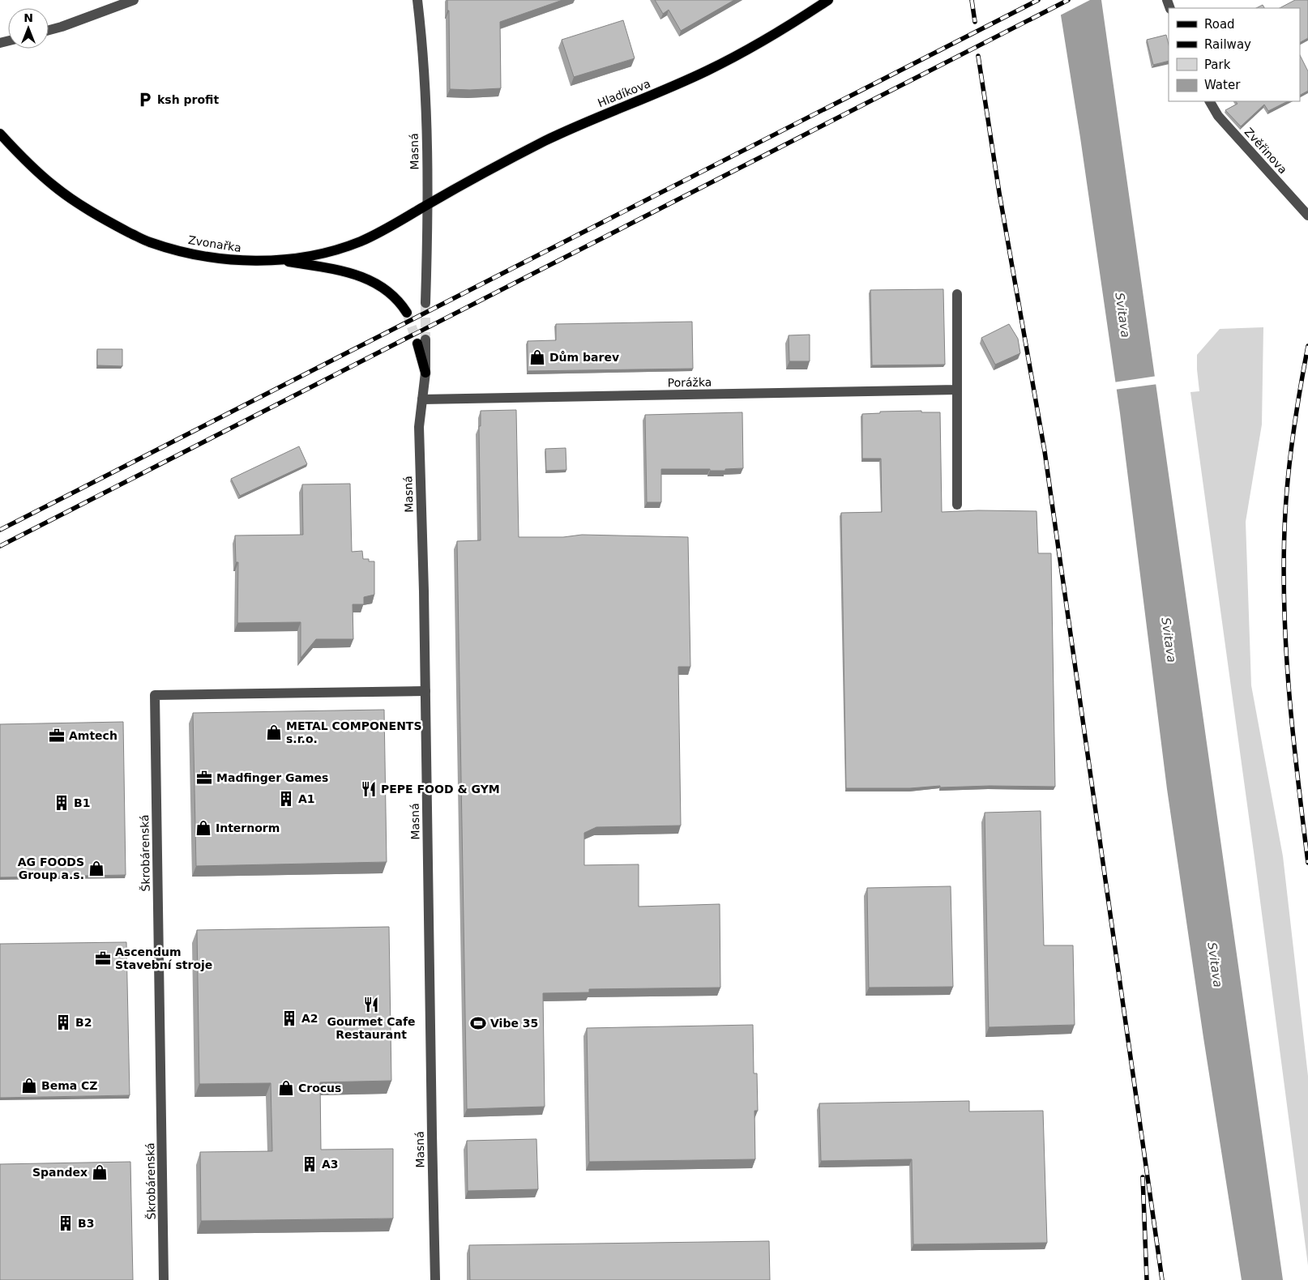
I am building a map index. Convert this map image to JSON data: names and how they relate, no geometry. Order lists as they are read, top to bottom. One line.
{"streets":{"main road":["Hladíkova","Zvonařka"],"street":["Zvěřinova","Masná","Porážka","Škrobárenská"]},"crossings":[["Hladíkova","Masná"],["Hladíkova","Zvonařka"],["Masná","Zvonařka"],["Masná","Porážka"],["Masná","Škrobárenská"]],"water":["Svitava"],"places":{"parking":["ksh profit"],"shop":["Dům barev","METAL COMPONENTS s.r.o.","Internorm","AG FOODS Group a.s.","Bema CZ","Crocus","Spandex"],"office":["Amtech","Madfinger Games","Ascendum Stavební stroje"],"restaurant":["PEPE FOOD & GYM","Gourmet Cafe Restaurant"],"building":["A1","B1","A2","B2","A3","B3"],"sports":["Vibe 35"]},"legend":["Road","Railway","Park","Water"],"north":"top"}
